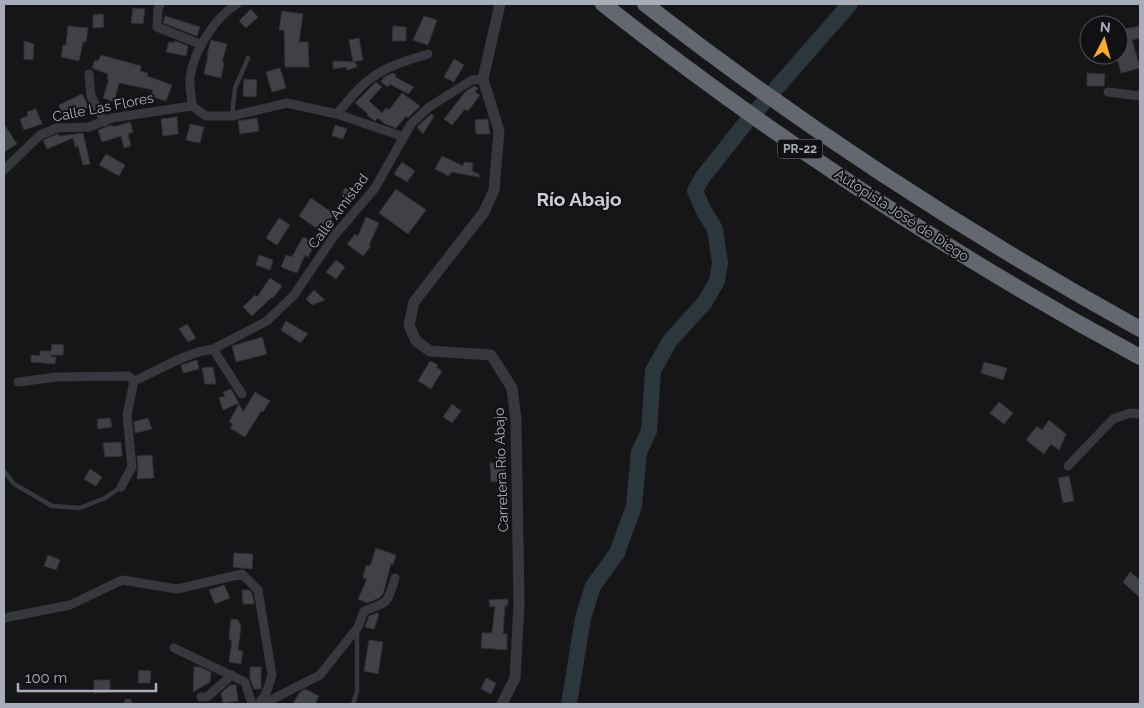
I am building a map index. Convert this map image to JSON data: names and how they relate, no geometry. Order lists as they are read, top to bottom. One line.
{"streets":{"highway":["PR-22","Autopista José de Diego"],"street":["Calle Las Flores","Calle Amistad","Carretera Río Abajo"]},"crossings":[["Calle Amistad","Carretera Río Abajo"]],"districts":["Río Abajo"],"scale_bar":"100 m","north":"top"}
